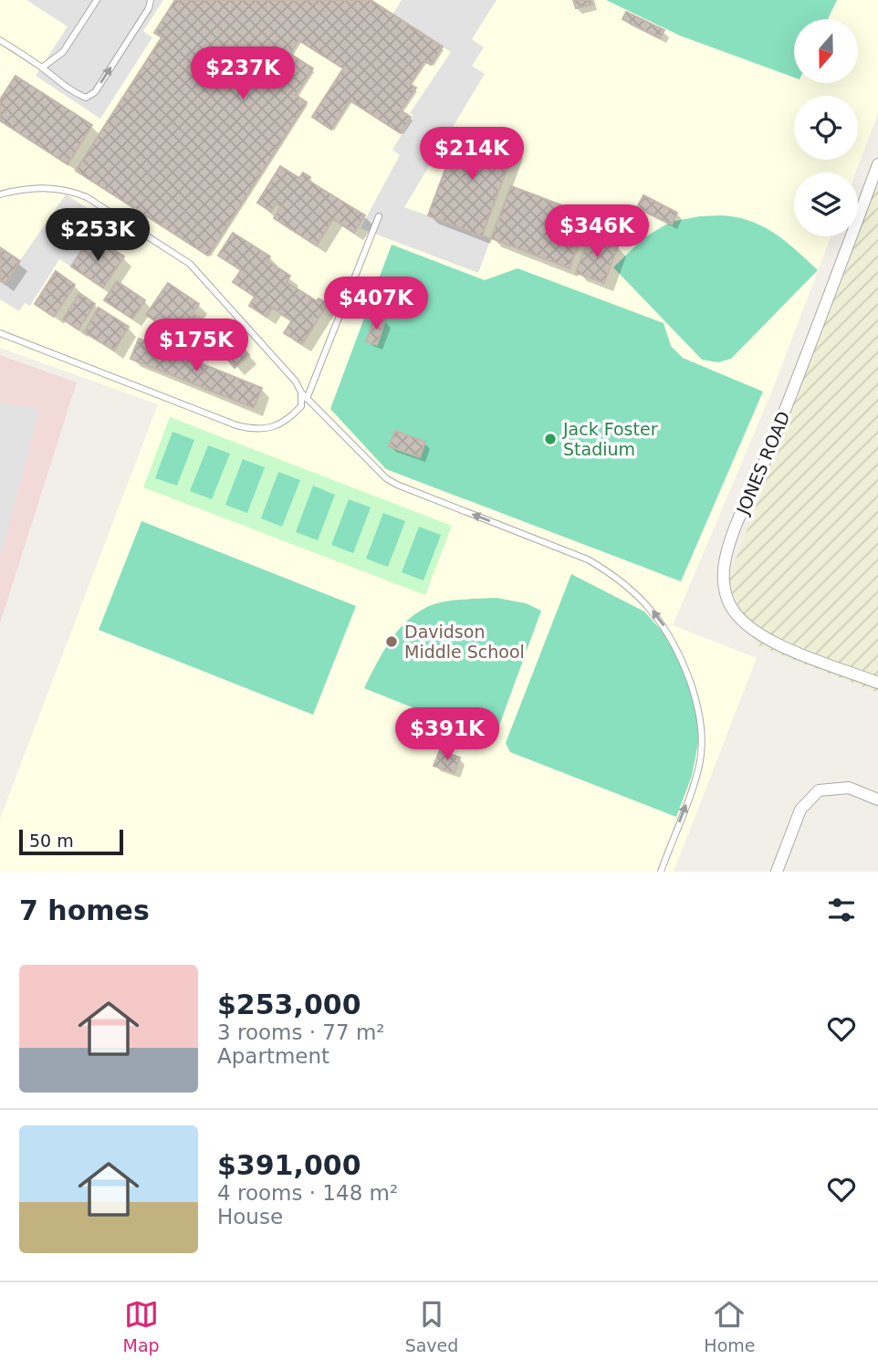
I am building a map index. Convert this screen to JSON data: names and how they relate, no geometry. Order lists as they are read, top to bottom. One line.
{"streets":{"street":["JONES ROAD"]},"places":["Jack Foster Stadium","Davidson Middle School"],"scale_bar":"50 m","north":"bottom","page":{"price":["$237K","$214K","$346K","$253K","$407K","$175K","$391K"],"scale":"50 m","heading":"7 homes","list":[{"name":"$253,000","note":"3 rooms · 77 m² · Apartment"},{"name":"$391,000","note":"4 rooms · 148 m² · House"}],"tabs":["Map","Saved","Home"]}}
